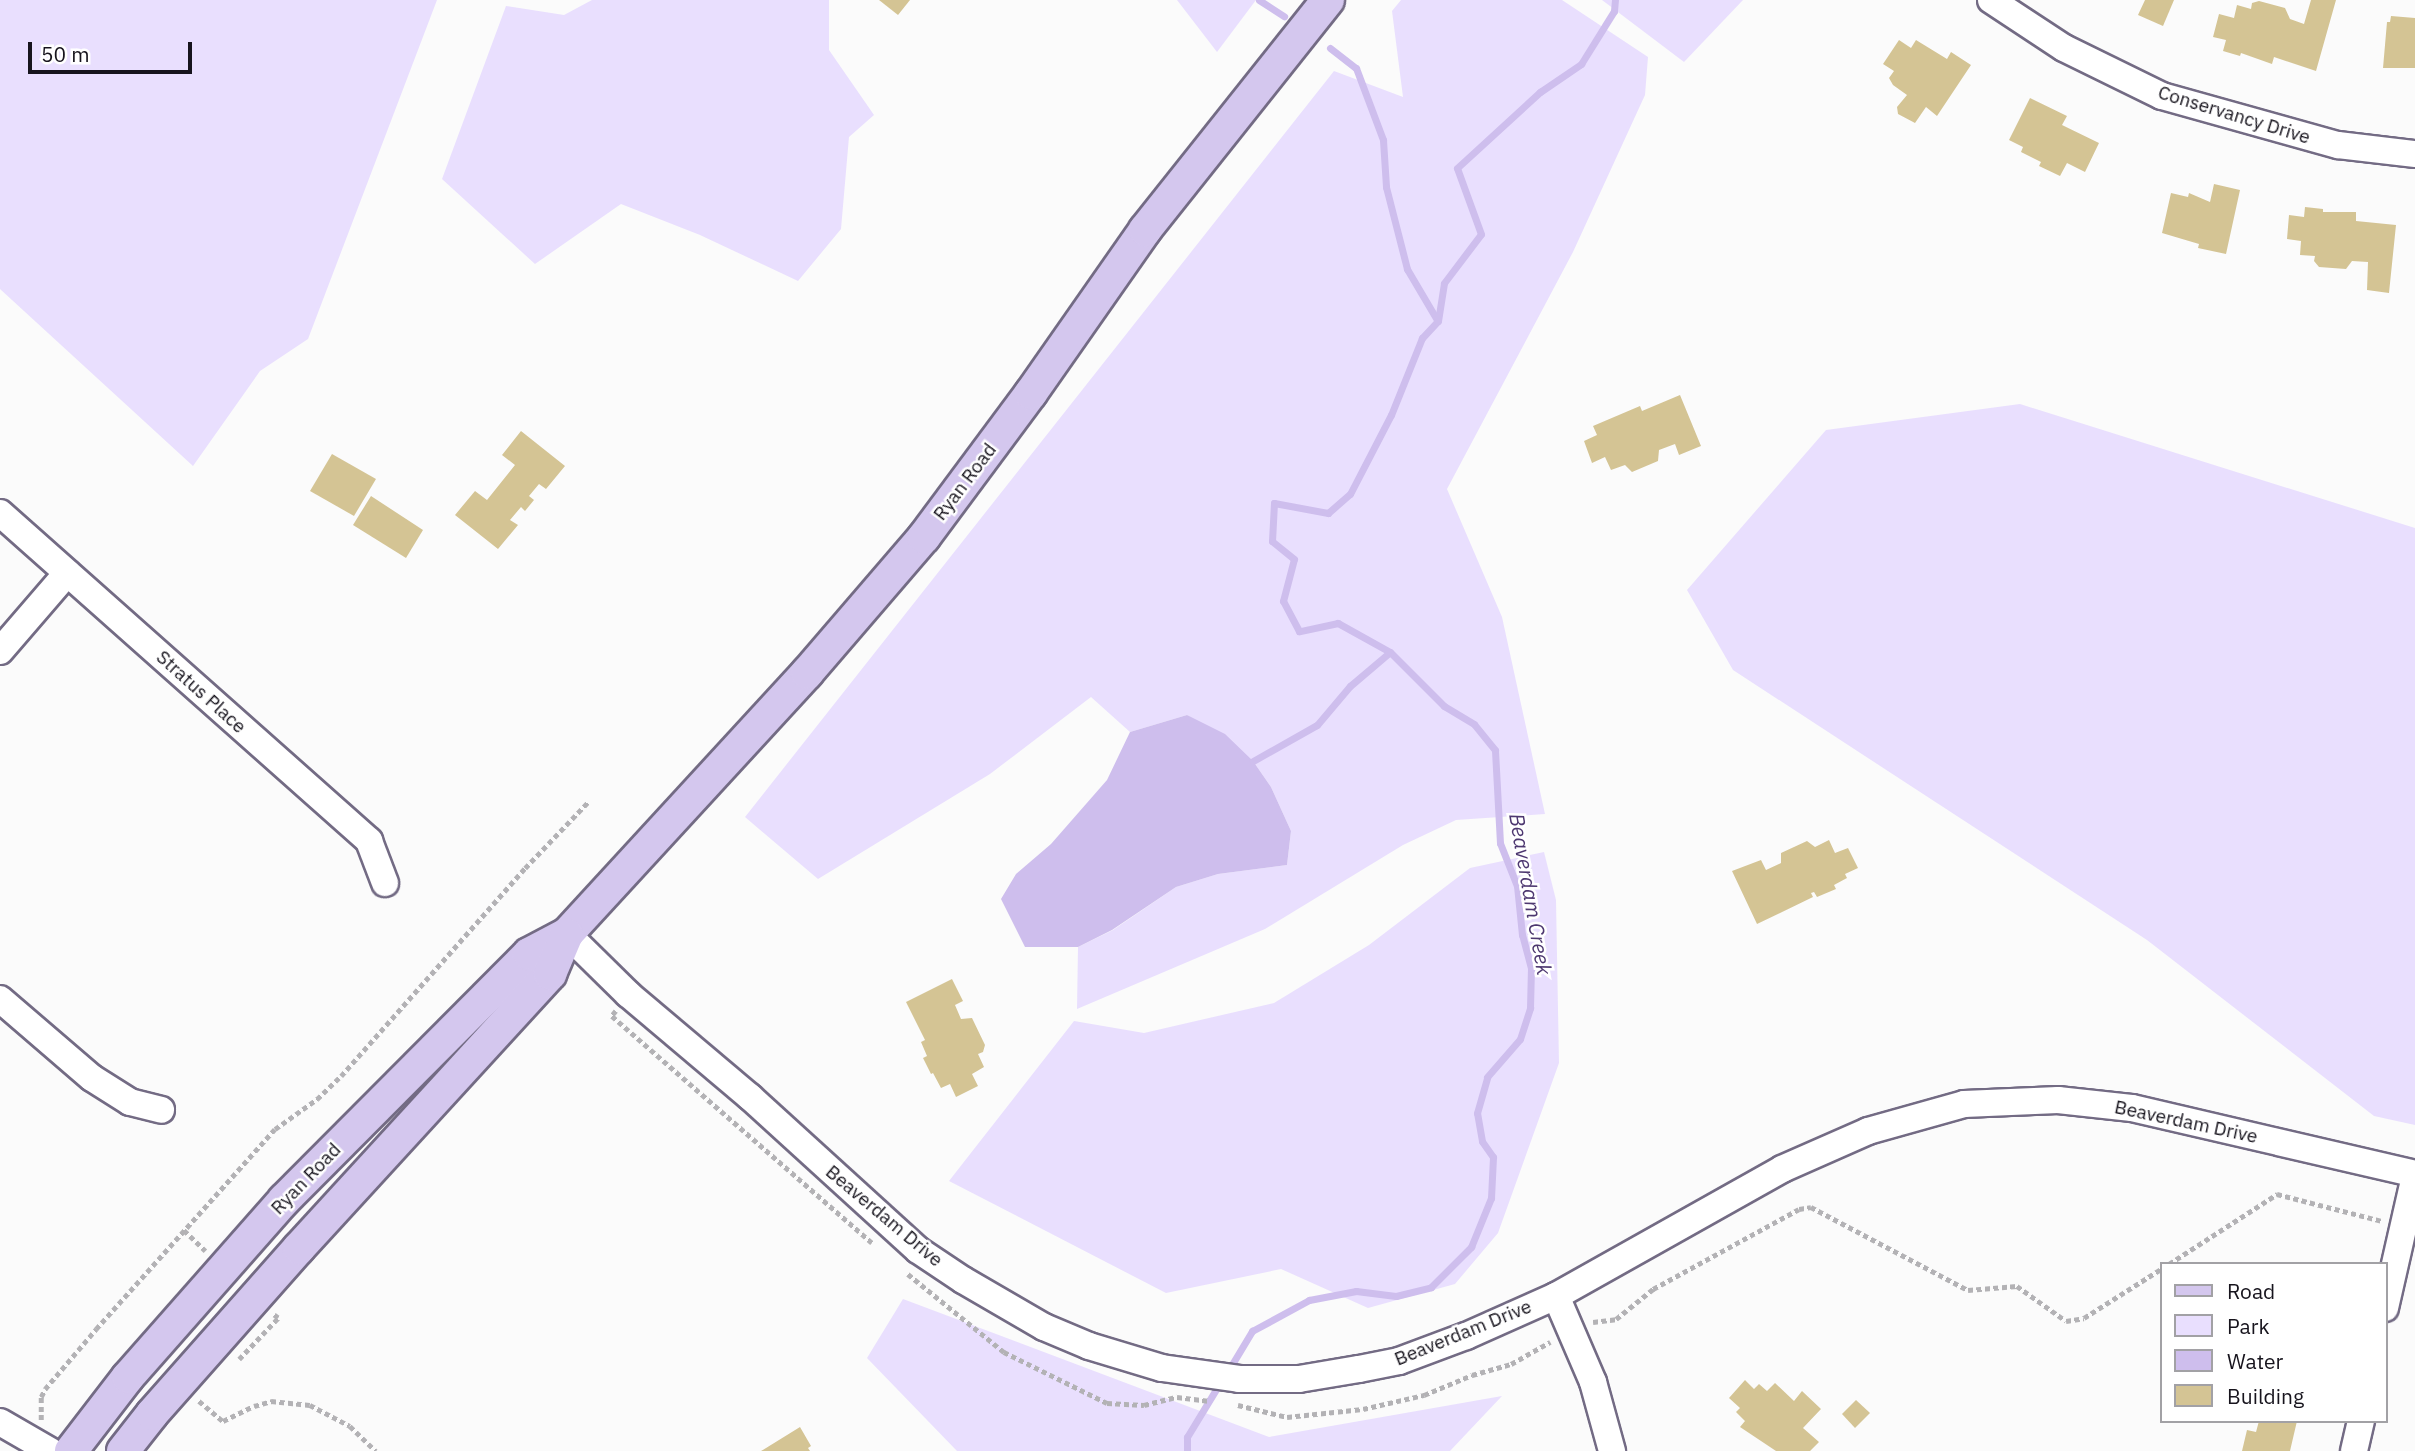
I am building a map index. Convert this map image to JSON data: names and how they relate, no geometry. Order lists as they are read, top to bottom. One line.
{"streets":{"main road":["Ryan Road"],"street":["Conservancy Drive","Stratus Place","Beaverdam Drive"]},"crossings":[["Ryan Road","Beaverdam Drive"]],"water":["Beaverdam Creek"],"legend":["Road","Park","Water","Building"],"scale_bar":"50 m"}
